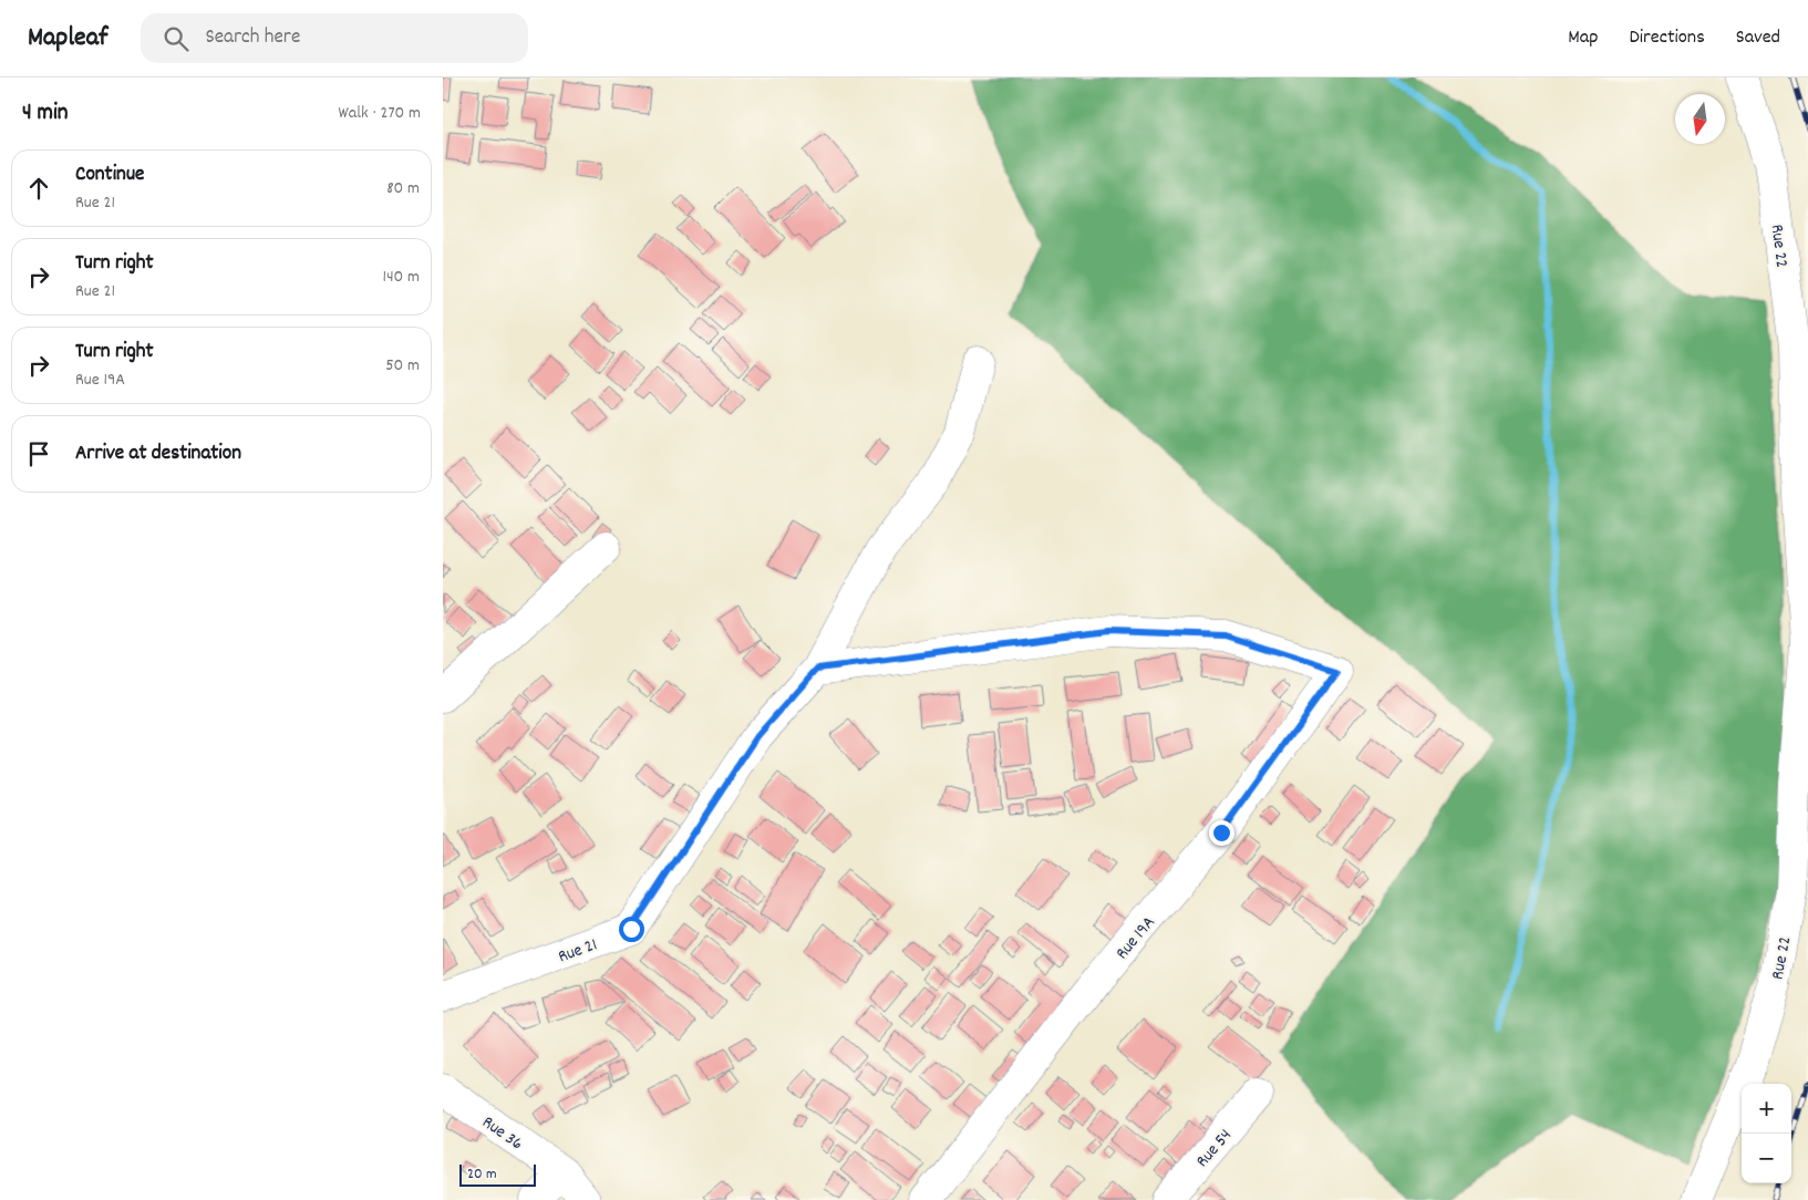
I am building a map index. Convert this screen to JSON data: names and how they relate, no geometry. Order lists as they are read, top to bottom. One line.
{"streets":{"street":["Rue 22","Rue 19A","Rue 21","Rue 36","Rue 54"]},"crossings":[["Rue 19A","Rue 21"]],"scale_bar":"20 m","north":"bottom","page":{"header":"Mapleaf","search":"Search here","nav":["Map","Directions","Saved"],"heading":["4 min","Walk · 270 m"],"list":[["Continue","Rue 21","80 m"],["Turn right","Rue 21","140 m"],["Turn right","Rue 19A","50 m"],"Arrive at destination"],"map_buttons":["+","−"],"scale":"20 m"}}
